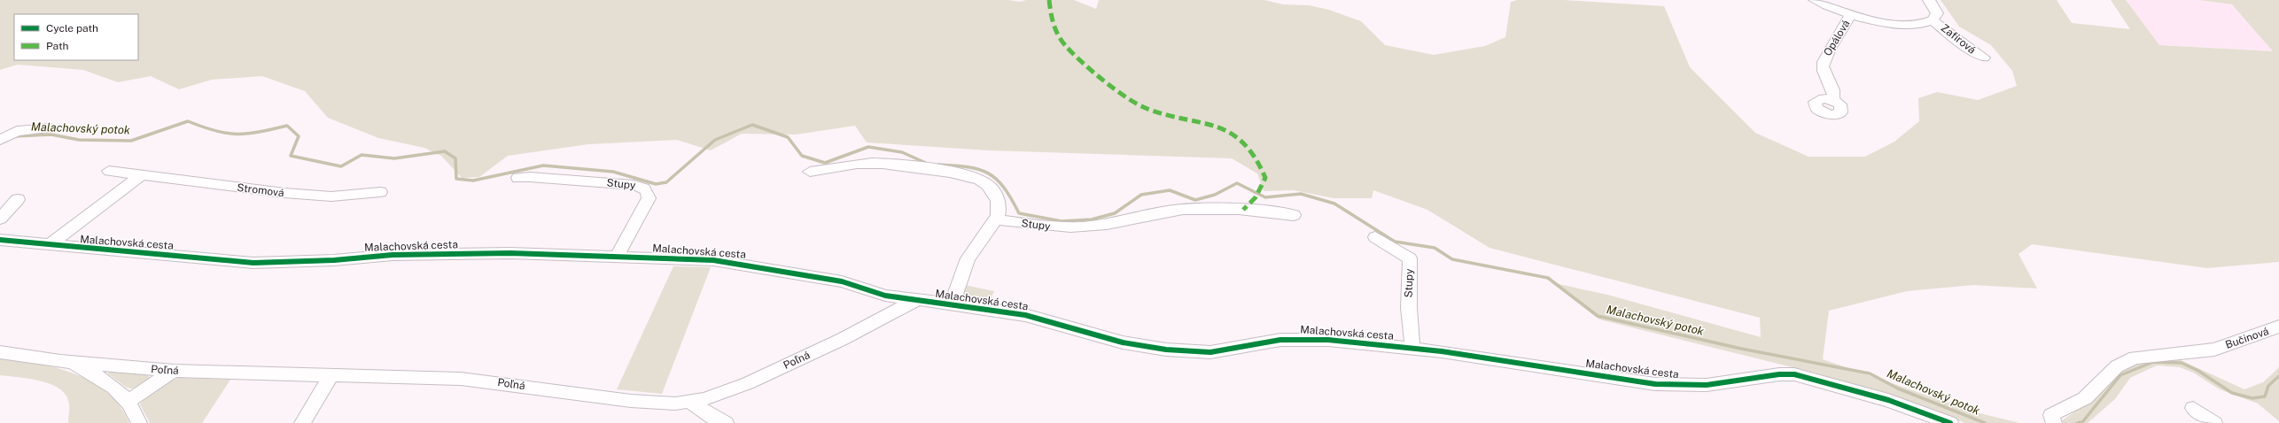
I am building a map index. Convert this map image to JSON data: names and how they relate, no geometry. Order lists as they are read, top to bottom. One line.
{"streets":{"street":["Opálová","Zafírová","Stupy","Stromová","Malachovská cesta","Bučinová","Poľná"]},"crossings":[["Opálová","Zafírová"],["Stupy","Malachovská cesta"],["Malachovská cesta","Poľná"]],"water":["Malachovský potok"],"legend":["Cycle path","Path"]}
